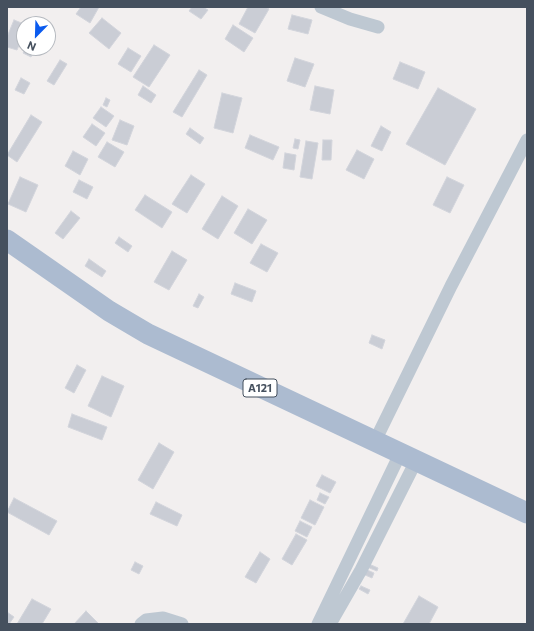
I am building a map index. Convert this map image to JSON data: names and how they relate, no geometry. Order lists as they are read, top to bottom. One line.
{"streets":{"main road":["A121"]},"north":"bottom left"}
